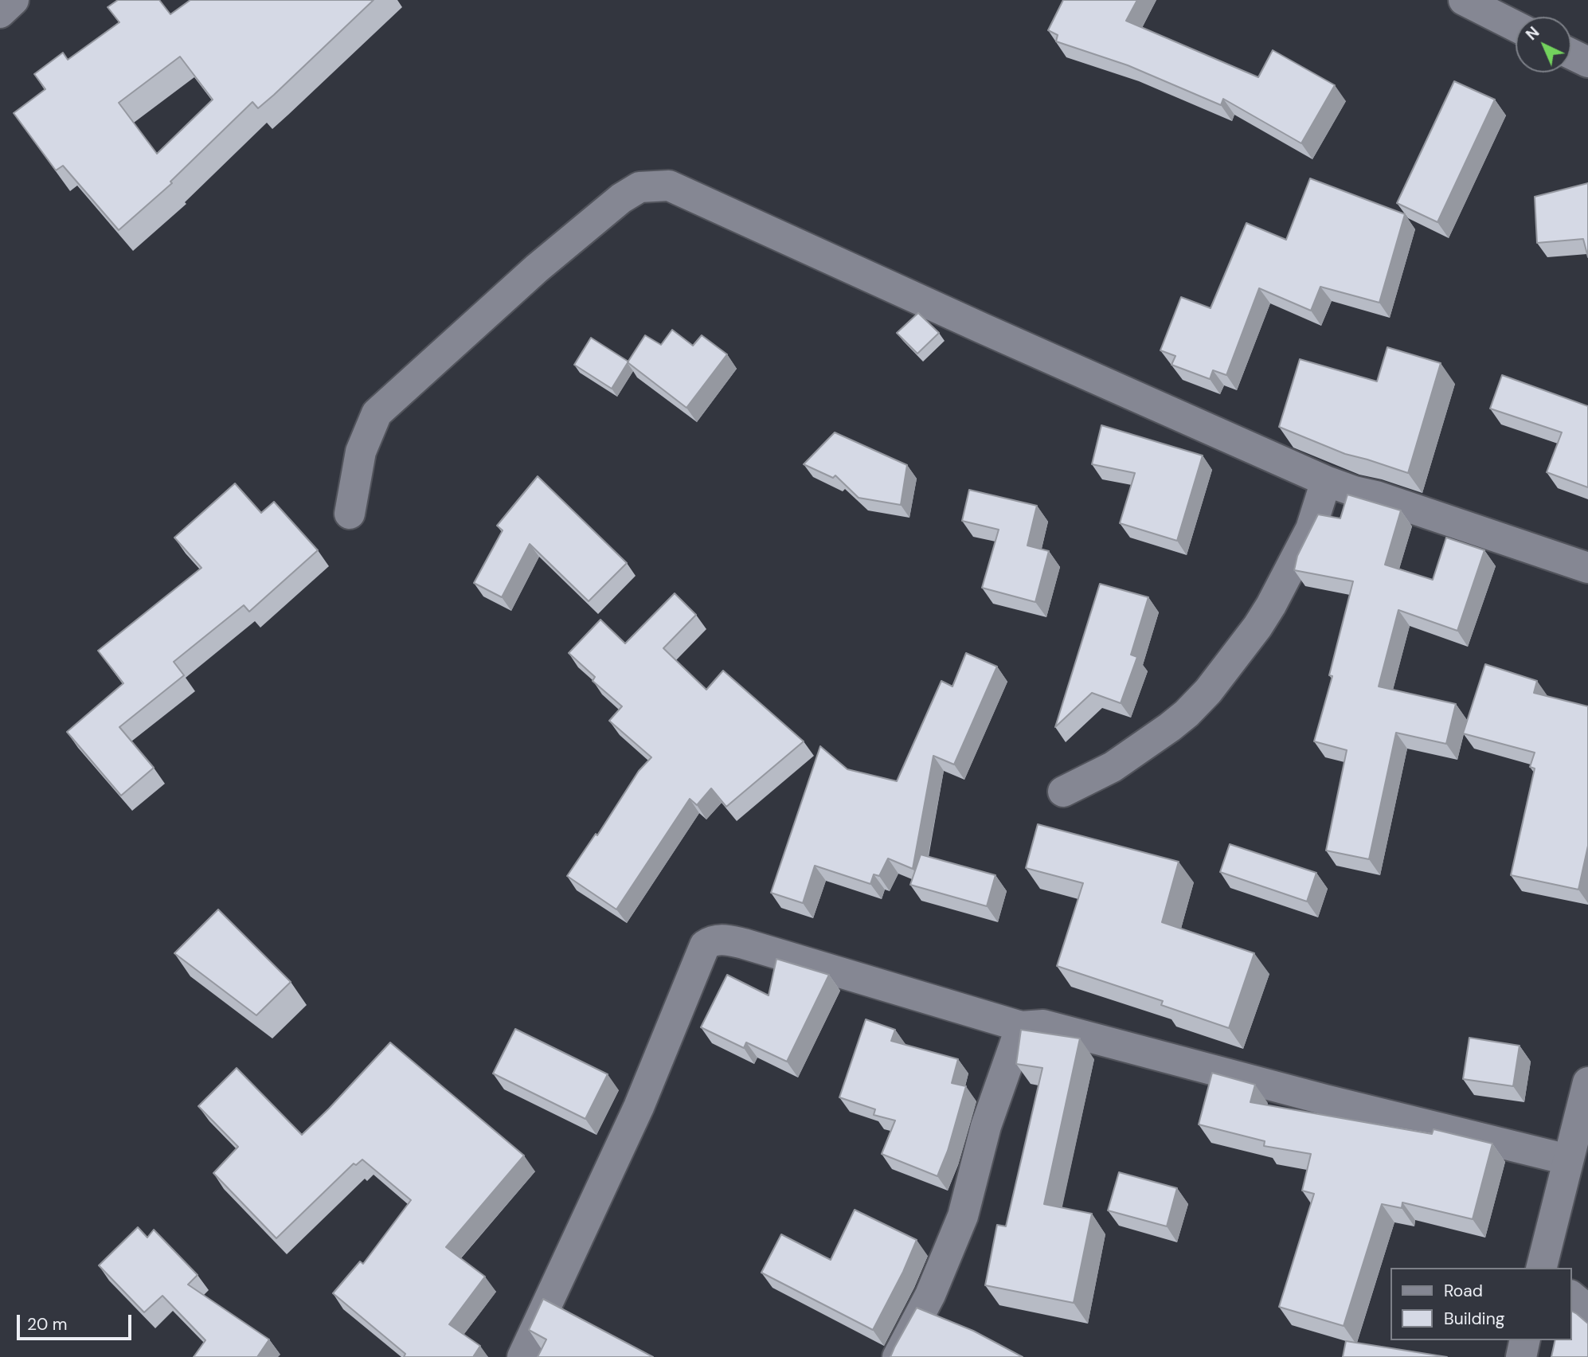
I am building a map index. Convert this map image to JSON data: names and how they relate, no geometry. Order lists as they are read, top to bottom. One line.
{"legend":["Road","Building"],"scale_bar":"20 m","north":"top left"}
